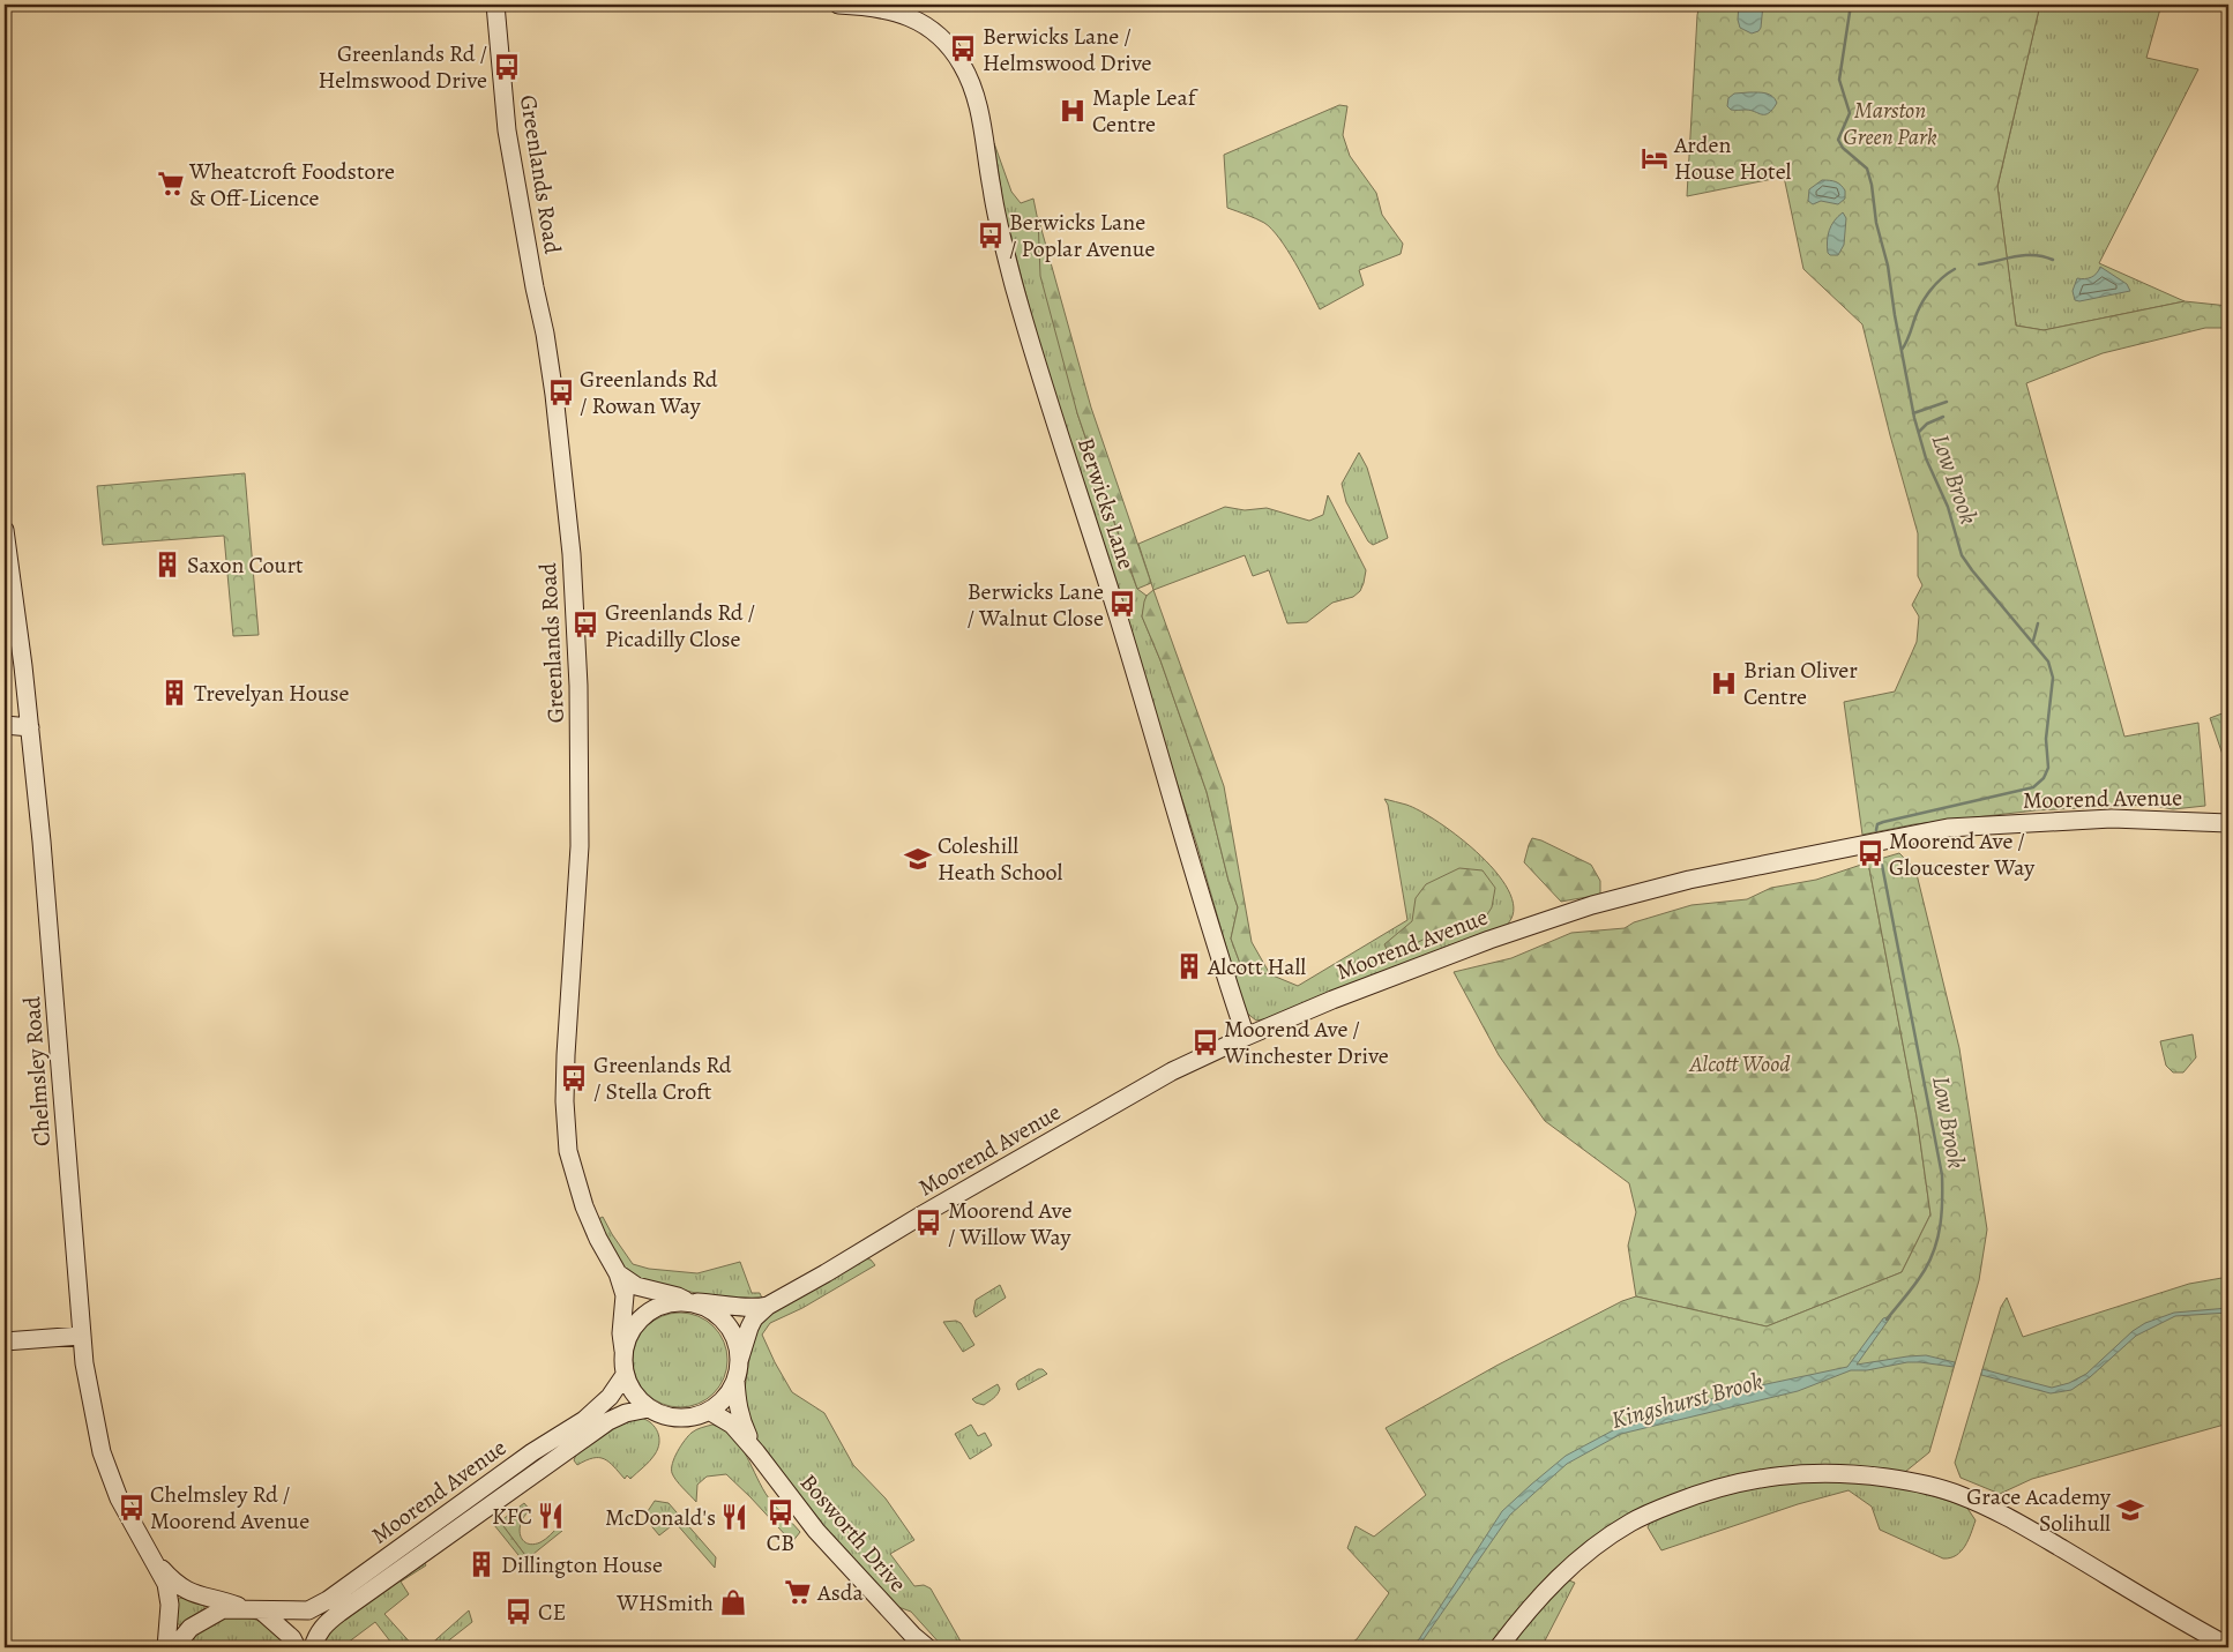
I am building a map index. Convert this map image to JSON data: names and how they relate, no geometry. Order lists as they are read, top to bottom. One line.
{"streets":{"street":["Greenlands Road","Berwicks Lane","Moorend Avenue","Chelmsley Road","Bosworth Drive"]},"crossings":[["Greenlands Road","Moorend Avenue"],["Greenlands Road","Bosworth Drive"],["Berwicks Lane","Moorend Avenue"],["Moorend Avenue","Chelmsley Road"],["Moorend Avenue","Bosworth Drive"]],"water":["Low Brook","Kingshurst Brook"],"parks":["Marston Green Park","Alcott Wood"],"places":{"bus stop":["Berwicks Lane / Helmswood Drive","Greenlands Rd / Helmswood Drive","Berwicks Lane / Poplar Avenue","Greenlands Rd / Rowan Way","Berwicks Lane / Walnut Close","Greenlands Rd / Picadilly Close","Moorend Ave / Gloucester Way","Moorend Ave / Winchester Drive","Greenlands Rd / Stella Croft","Moorend Ave / Willow Way","Chelmsley Rd / Moorend Avenue","CB","CE"],"hospital":["Maple Leaf Centre","Brian Oliver Centre"],"hotel":["Arden House Hotel"],"supermarket":["Wheatcroft Foodstore & Off-Licence","Asda"],"building":["Saxon Court","Trevelyan House","Alcott Hall","Dillington House"],"school or university":["Coleshill Heath School","Grace Academy Solihull"],"restaurant":["KFC","McDonald's"],"shop":["WHSmith"]}}
